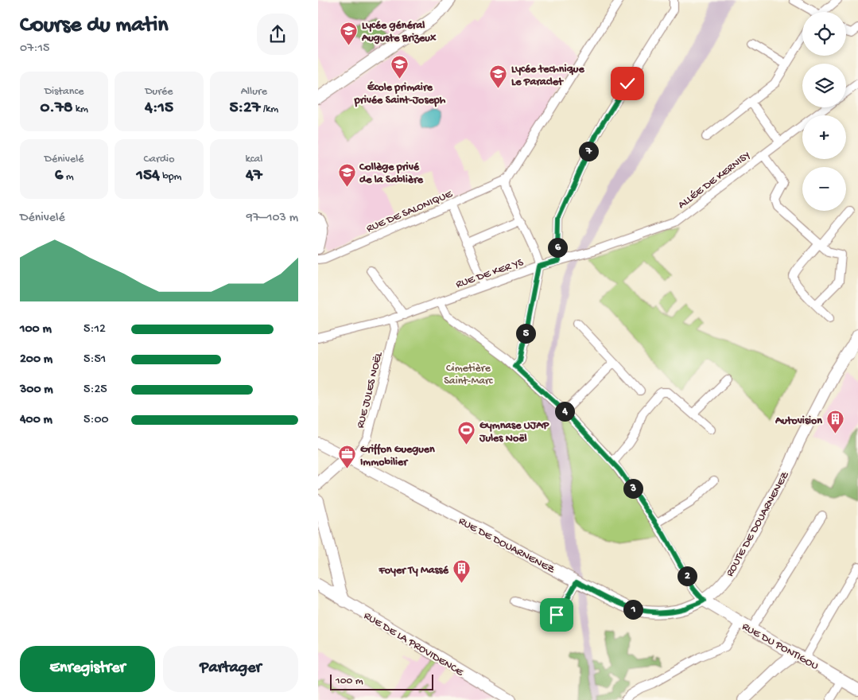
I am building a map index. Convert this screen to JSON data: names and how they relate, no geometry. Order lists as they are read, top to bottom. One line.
{"streets":{"main road":["ROUTE DE DOUARNENEZ","RUE DE DOUARNENEZ","RUE DE LA PROVIDENCE","RUE DU PONTIGOU"],"street":["ALLÉE DE KERNISY","RUE DE SALONIQUE","RUE DE KER YS","RUE JULES NOËL"]},"crossings":[["ALLÉE DE KERNISY","RUE DE KER YS"],["RUE DE KER YS","RUE JULES NOËL"],["RUE JULES NOËL","RUE DE DOUARNENEZ"],["ROUTE DE DOUARNENEZ","RUE DE DOUARNENEZ"],["ROUTE DE DOUARNENEZ","RUE DU PONTIGOU"],["RUE DE DOUARNENEZ","RUE DU PONTIGOU"]],"parks":["Cimetière Saint-Marc"],"places":{"school or university":["Lycée général Auguste Brizeux","École primaire privée Saint-Joseph","Lycée technique Le Paraclet","Collège privé de la Sablière"],"building":["Autovision","Foyer Ty Massé"],"sports":["Gymnase UJAP Jules Noël"],"office":["Griffon Gueguen Immobilier"]},"scale_bar":"100 m","page":{"heading":["Course du matin","07:15"],"map_buttons":["+","−"],"stats":[["Distance","0.78 km"],["Durée","4:15"],["Allure","5:27 /km"],["Dénivelé","6 m"],["Cardio","154 bpm"],["kcal","47"]],"pins":["7","6","5","4","3","2","1"],"chart":["Dénivelé","97–103 m"],"list":[{"name":"100 m","note":"5:12"},{"name":"200 m","note":"5:51"},{"name":"300 m","note":"5:25"},{"name":"400 m","note":"5:00"}],"buttons":["Enregistrer","Partager"],"scale":"100 m"}}
